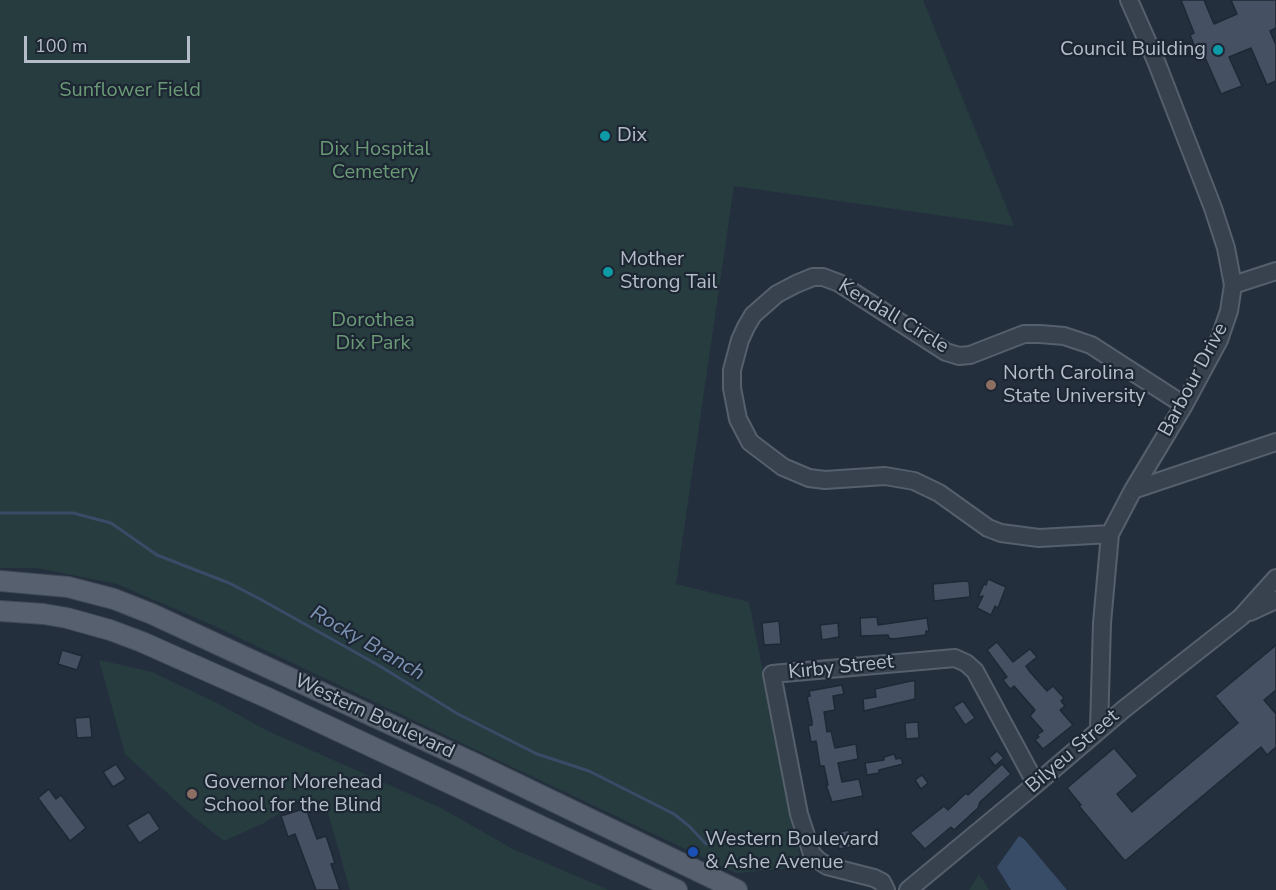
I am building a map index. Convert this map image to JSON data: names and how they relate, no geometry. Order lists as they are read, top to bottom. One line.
{"streets":{"main road":["Western Boulevard"],"street":["Kendall Circle","Barbour Drive","Kirby Street","Bilyeu Street"]},"crossings":[["Kendall Circle","Barbour Drive"],["Barbour Drive","Bilyeu Street"],["Kirby Street","Bilyeu Street"]],"water":["Rocky Branch"],"parks":["Sunflower Field","Dix Hospital Cemetery","Dorothea Dix Park"],"places":["Council Building","Dix","Mother Strong Tail","North Carolina State University","Governor Morehead School for the Blind","Western Boulevard & Ashe Avenue"],"scale_bar":"100 m"}
